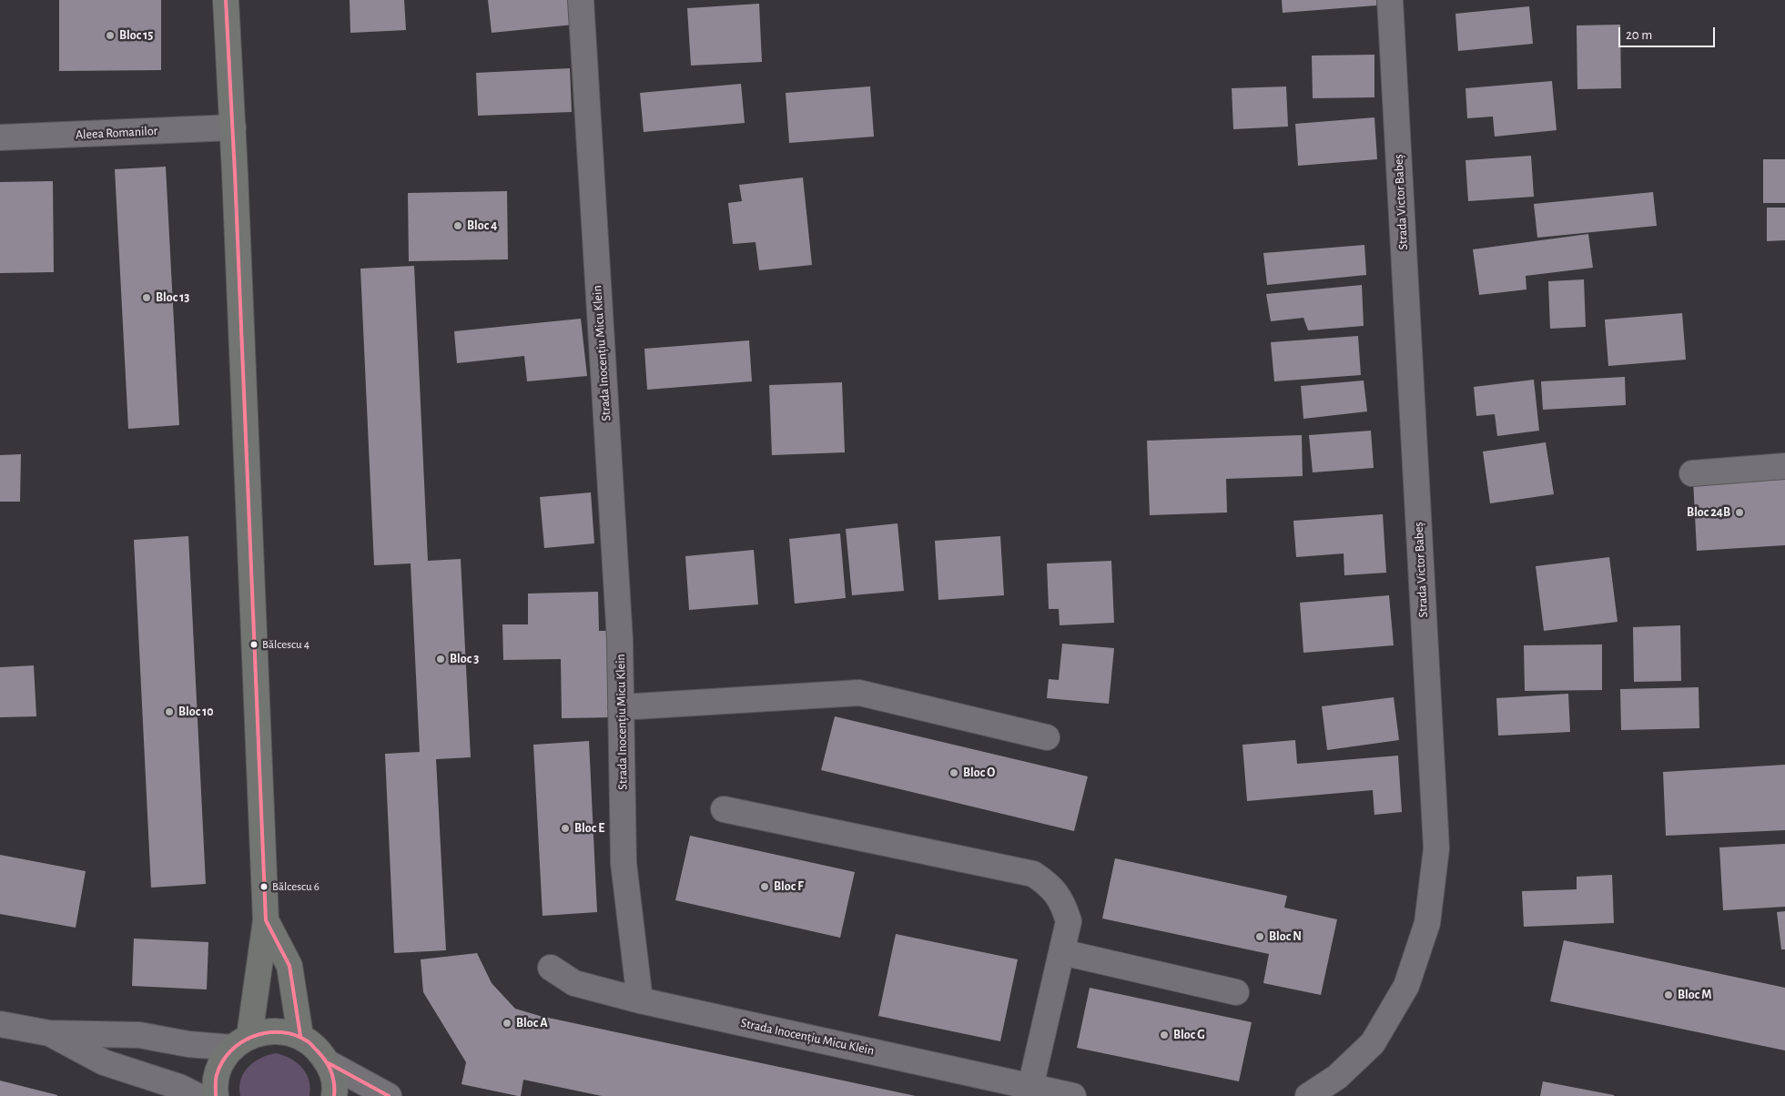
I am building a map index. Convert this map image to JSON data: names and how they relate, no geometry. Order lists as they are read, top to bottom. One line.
{"streets":{"street":["Aleea Romanilor","Strada Victor Babeș","Strada Inocențiu Micu Klein"]},"places":["Bloc 15","Bloc 4","Bloc 13","Bloc 24B","Bălcescu 4","Bloc 3","Bloc 10","Bloc O","Bloc E","Bălcescu 6","Bloc F","Bloc N","Bloc M","Bloc A","Bloc G"],"scale_bar":"20 m"}
